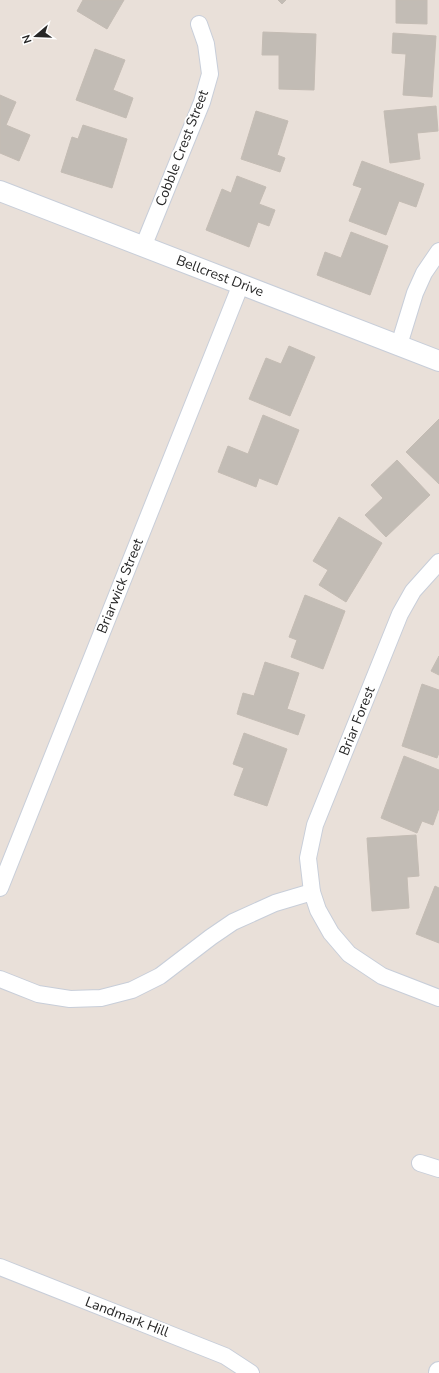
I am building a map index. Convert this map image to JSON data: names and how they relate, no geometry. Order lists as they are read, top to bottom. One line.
{"streets":{"street":["Cobble Crest Street","Bellcrest Drive","Briarwick Street","Briar Forest","Landmark Hill"]},"crossings":[["Cobble Crest Street","Bellcrest Drive"],["Bellcrest Drive","Briarwick Street"]],"north":"left"}
